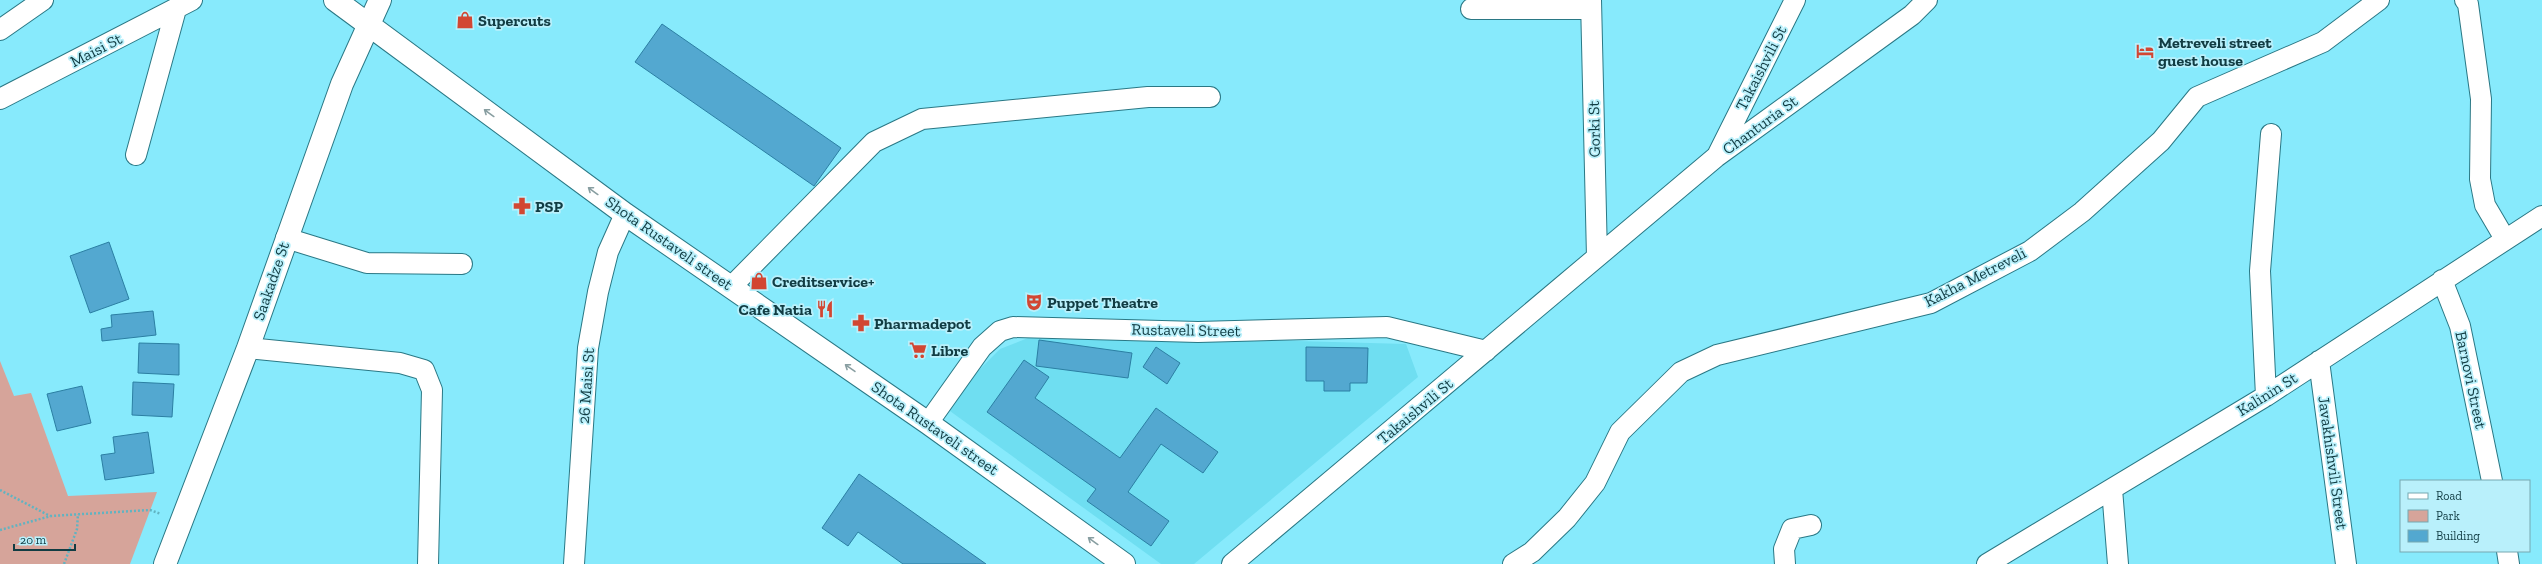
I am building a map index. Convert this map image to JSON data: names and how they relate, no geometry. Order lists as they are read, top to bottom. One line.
{"streets":{"main road":["Shota Rustaveli street","Saakadze St"],"street":["Maisi St","Takaishvili St","Chanturia St","Gorki St","Kakha Metreveli","Rustaveli Street","Barnovi Street","26 Maisi St","Kalinin St","Javakhishvili Street"]},"crossings":[["Takaishvili St","Chanturia St"],["Takaishvili St","Gorki St"],["Takaishvili St","Rustaveli Street"],["Chanturia St","Gorki St"],["Shota Rustaveli street","Saakadze St"],["Shota Rustaveli street","Rustaveli Street"],["Shota Rustaveli street","26 Maisi St"],["Barnovi Street","Kalinin St"],["Kalinin St","Javakhishvili Street"]],"one_way":["Shota Rustaveli street"],"places":{"shop":["Supercuts","Creditservice+"],"hotel":["Metreveli street guest house"],"pharmacy":["PSP","Pharmadepot"],"theatre":["Puppet Theatre"],"restaurant":["Cafe Natia"],"supermarket":["Libre"]},"legend":["Road","Park","Building"],"scale_bar":"20 m"}
